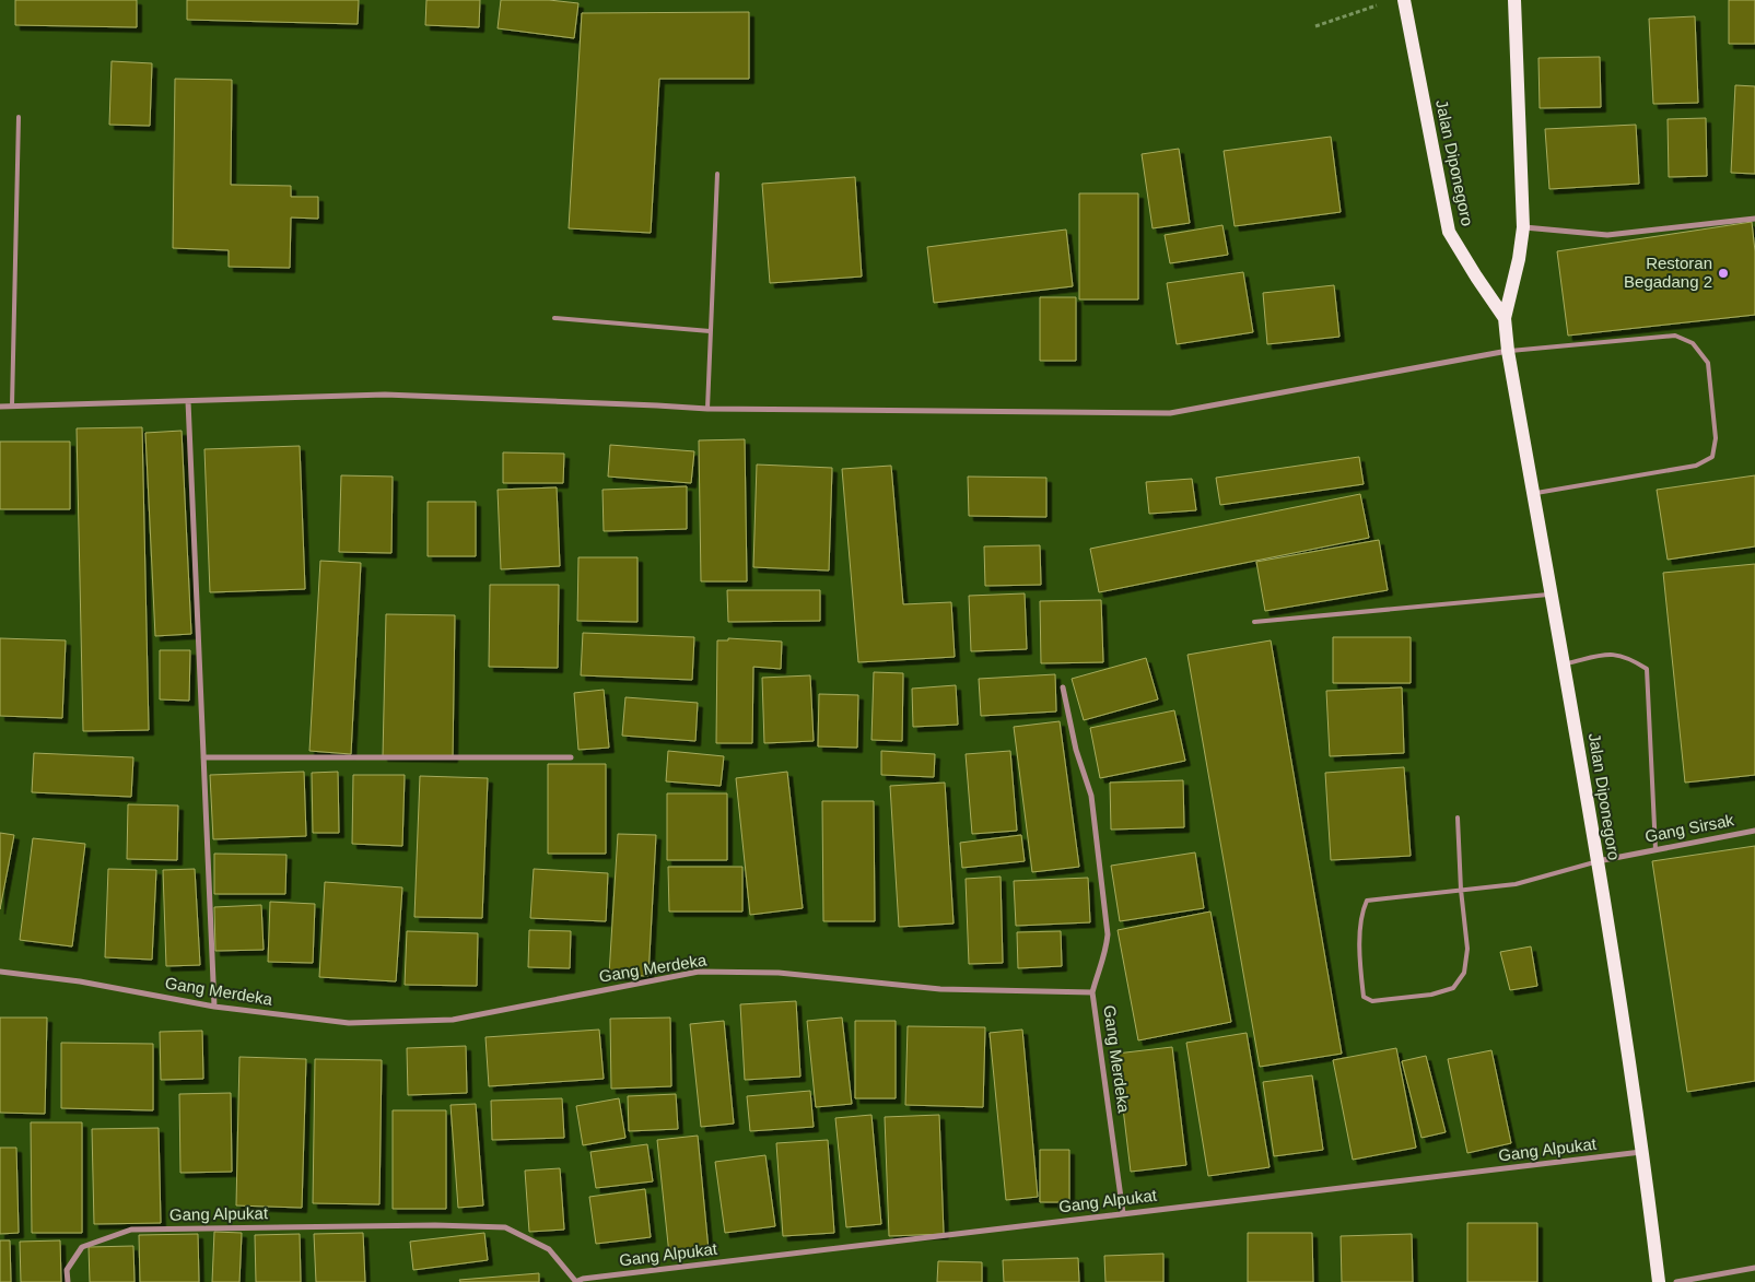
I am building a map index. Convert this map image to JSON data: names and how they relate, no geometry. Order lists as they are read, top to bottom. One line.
{"streets":{"main road":["Jalan Diponegoro"],"street":["Gang Sirsak","Gang Merdeka","Gang Alpukat"]},"crossings":[["Jalan Diponegoro","Gang Sirsak"],["Jalan Diponegoro","Gang Alpukat"],["Gang Merdeka","Gang Alpukat"]],"places":["Restoran Begadang 2"]}
